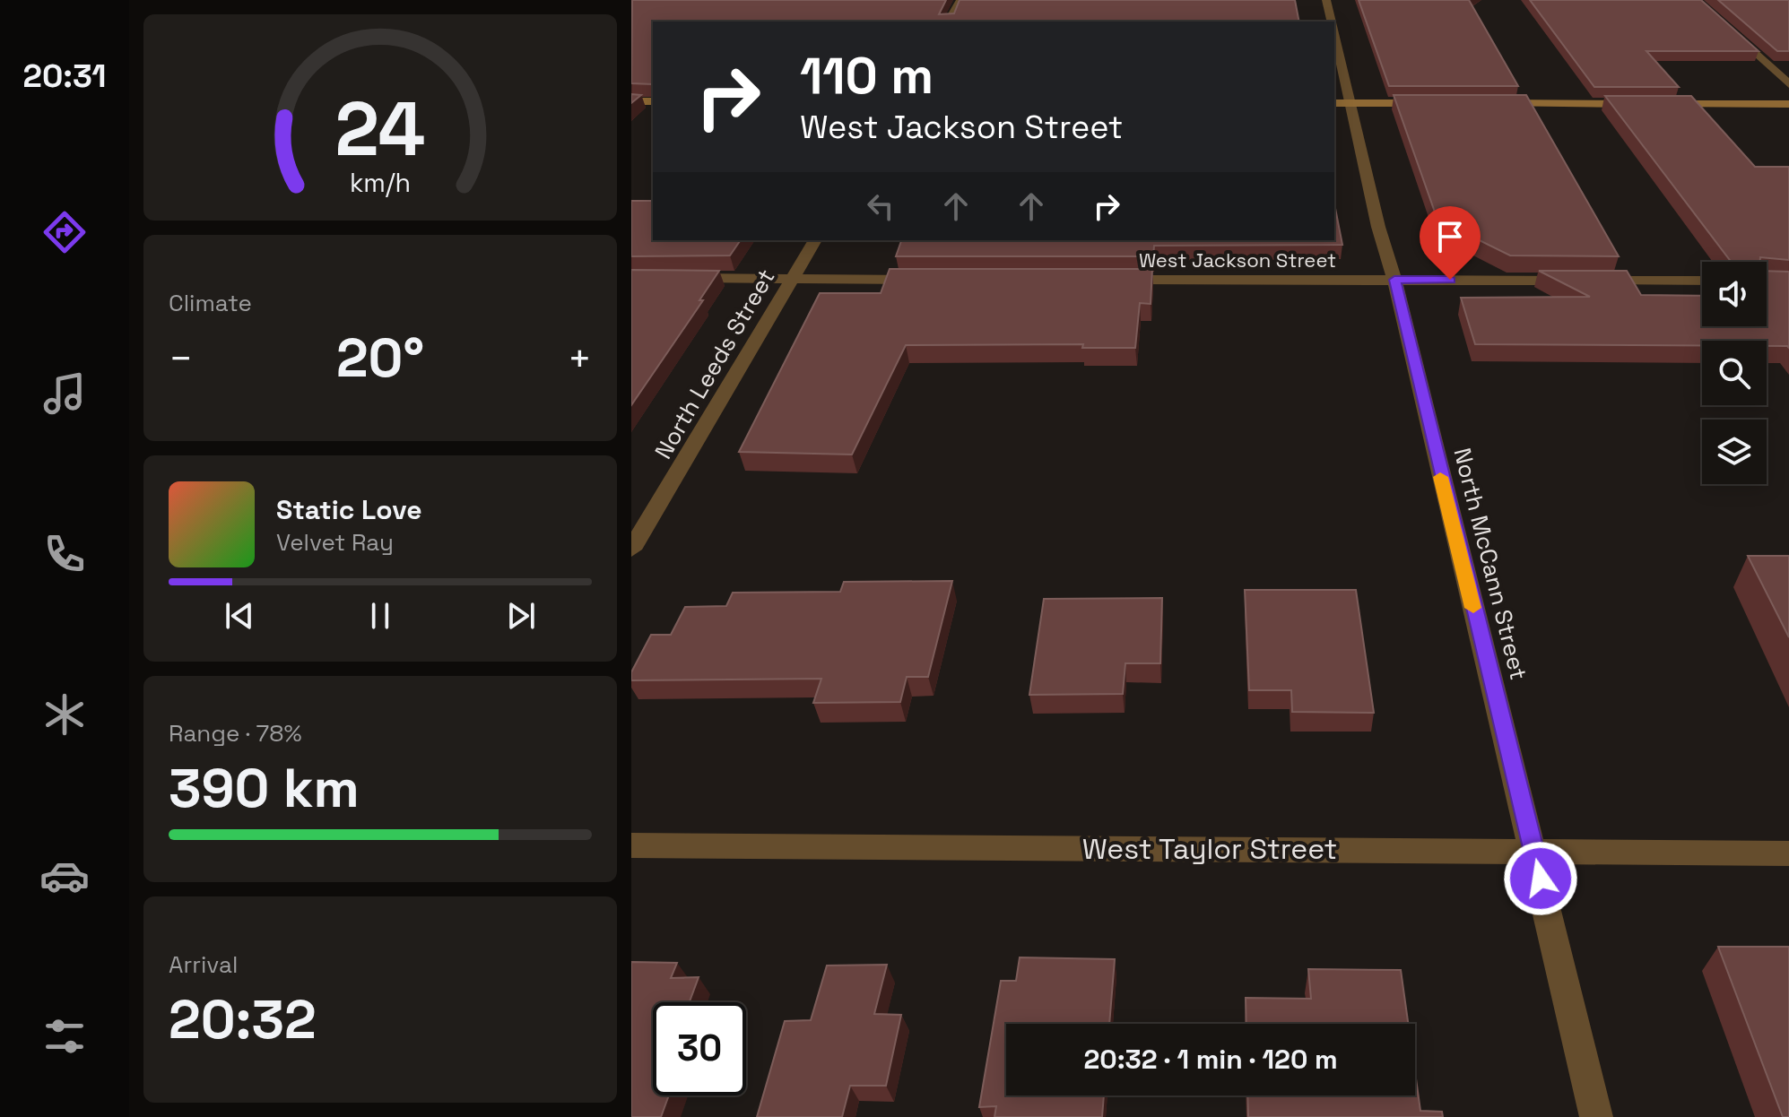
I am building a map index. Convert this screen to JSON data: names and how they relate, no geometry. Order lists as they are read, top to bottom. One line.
{"streets":{"street":["West Jackson Street","North Leeds Street","North McCann Street","West Taylor Street"]},"crossings":[["West Jackson Street","North McCann Street"],["North McCann Street","West Taylor Street"]],"page":{"tabs":"20:31","turn":["110 m","West Jackson Street"],"tile":["Climate",["Range · 78%","390 km"],["Arrival","20:32"]],"heat":["−","20°","+"],"song":["Static Love","Velvet Ray"],"limit":"30","trip":"20:32 · 1 min · 120 m","gauge":["24","km/h"]}}
